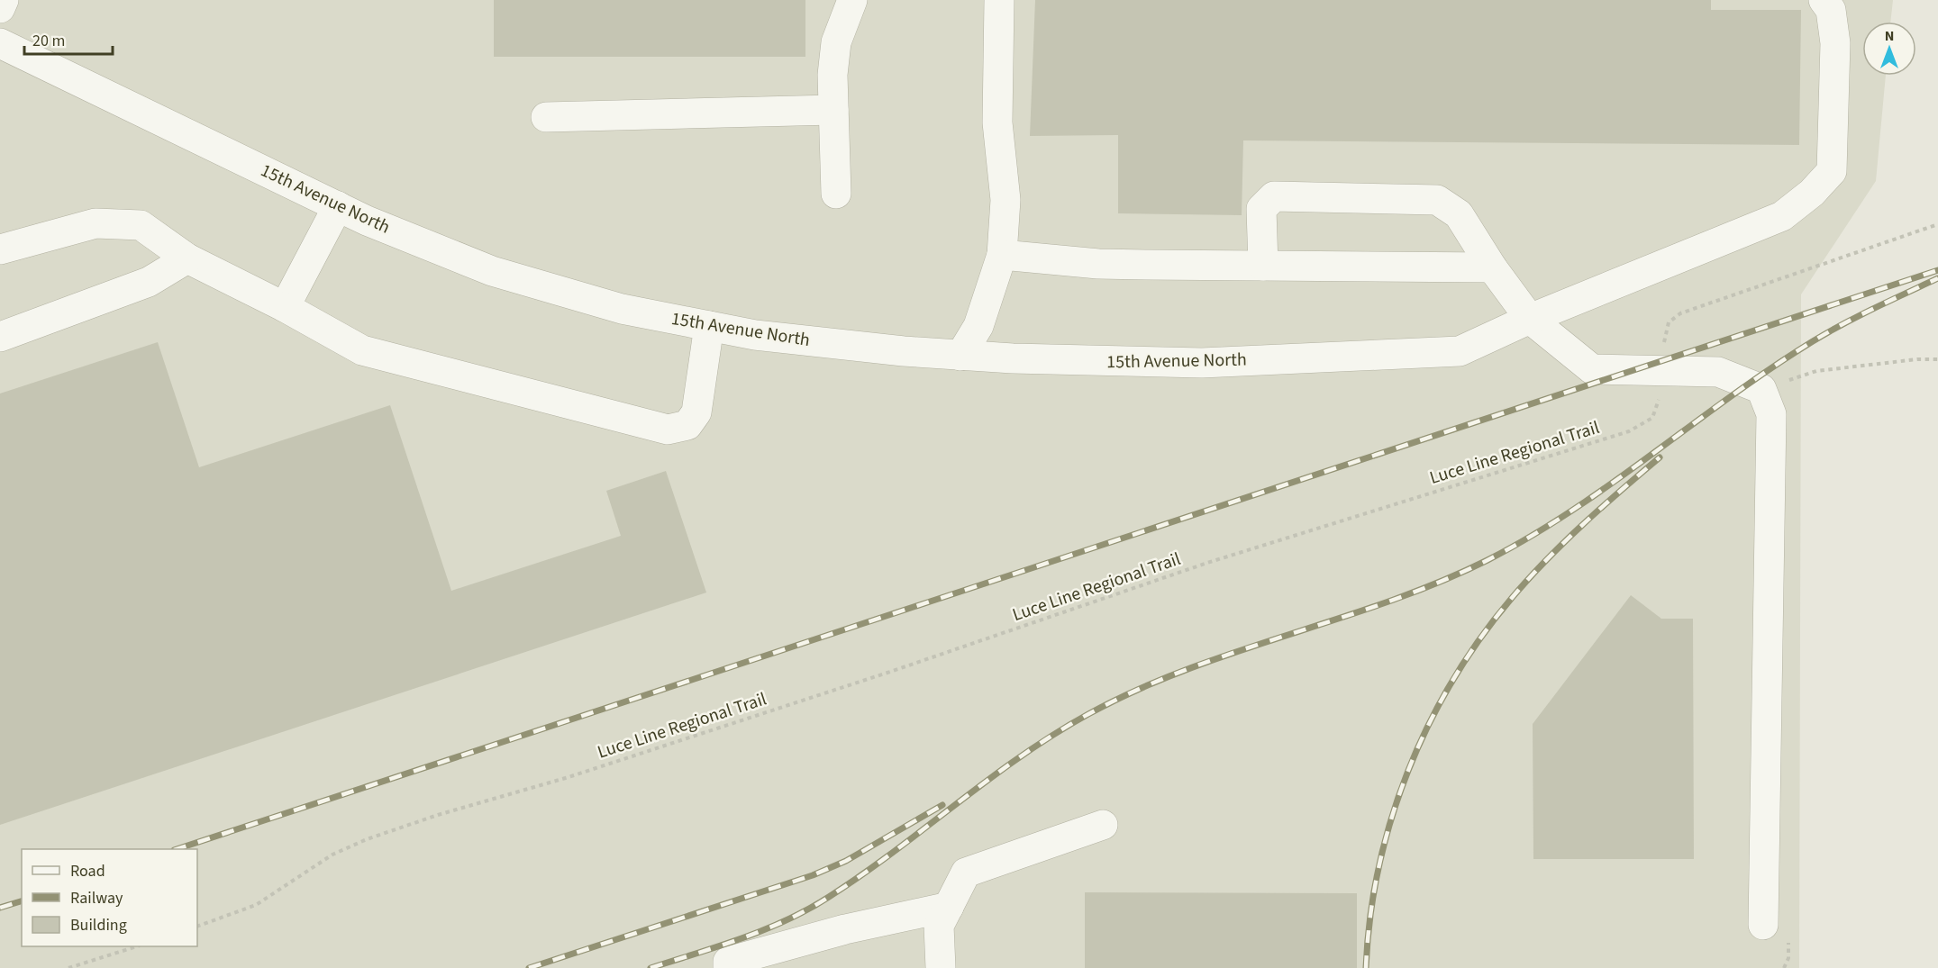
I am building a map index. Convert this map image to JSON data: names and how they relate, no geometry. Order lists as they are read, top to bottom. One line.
{"streets":{"street":["15th Avenue North"],"path":["Luce Line Regional Trail"]},"legend":["Road","Railway","Building"],"scale_bar":"20 m","north":"top"}
